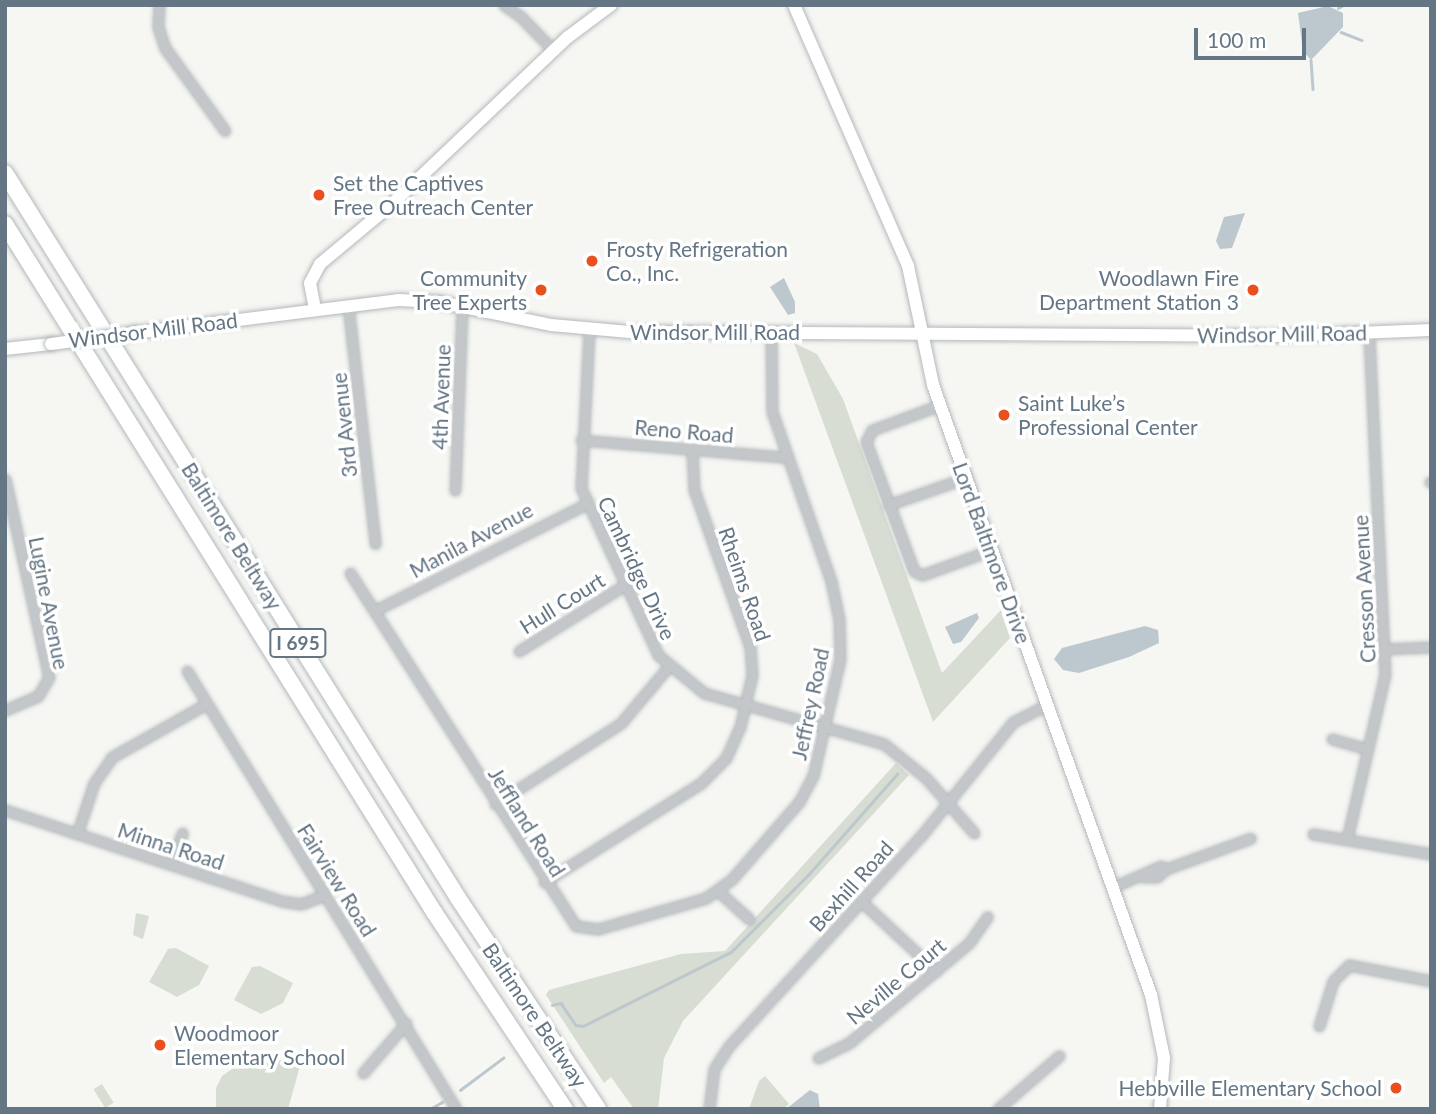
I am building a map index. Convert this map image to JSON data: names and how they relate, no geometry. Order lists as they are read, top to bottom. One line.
{"streets":{"highway":["Baltimore Beltway","I 695"],"main road":["Windsor Mill Road","Lord Baltimore Drive"],"street":["4th Avenue","3rd Avenue","Reno Road","Manila Avenue","Cambridge Drive","Rheims Road","Cresson Avenue","Lugine Avenue","Hull Court","Jeffrey Road","Jeffland Road","Minna Road","Fairview Road","Bexhill Road","Neville Court"]},"crossings":[["Windsor Mill Road","4th Avenue"],["Windsor Mill Road","3rd Avenue"],["Windsor Mill Road","Lord Baltimore Drive"],["Windsor Mill Road","Cambridge Drive"],["Windsor Mill Road","Cresson Avenue"],["Windsor Mill Road","Jeffrey Road"],["Reno Road","Cambridge Drive"],["Reno Road","Rheims Road"],["Reno Road","Jeffrey Road"],["Manila Avenue","Cambridge Drive"],["Manila Avenue","Jeffland Road"],["Lord Baltimore Drive","Bexhill Road"],["Cambridge Drive","Rheims Road"],["Cambridge Drive","Hull Court"],["Cambridge Drive","Jeffrey Road"],["Cambridge Drive","Bexhill Road"],["Rheims Road","Jeffland Road"],["Jeffrey Road","Jeffland Road"],["Minna Road","Fairview Road"]],"places":["Set the Captives Free Outreach Center","Frosty Refrigeration Co., Inc.","Community Tree Experts","Woodlawn Fire Department Station 3","Saint Luke’s Professional Center","Woodmoor Elementary School","Hebbville Elementary School"],"scale_bar":"100 m"}
